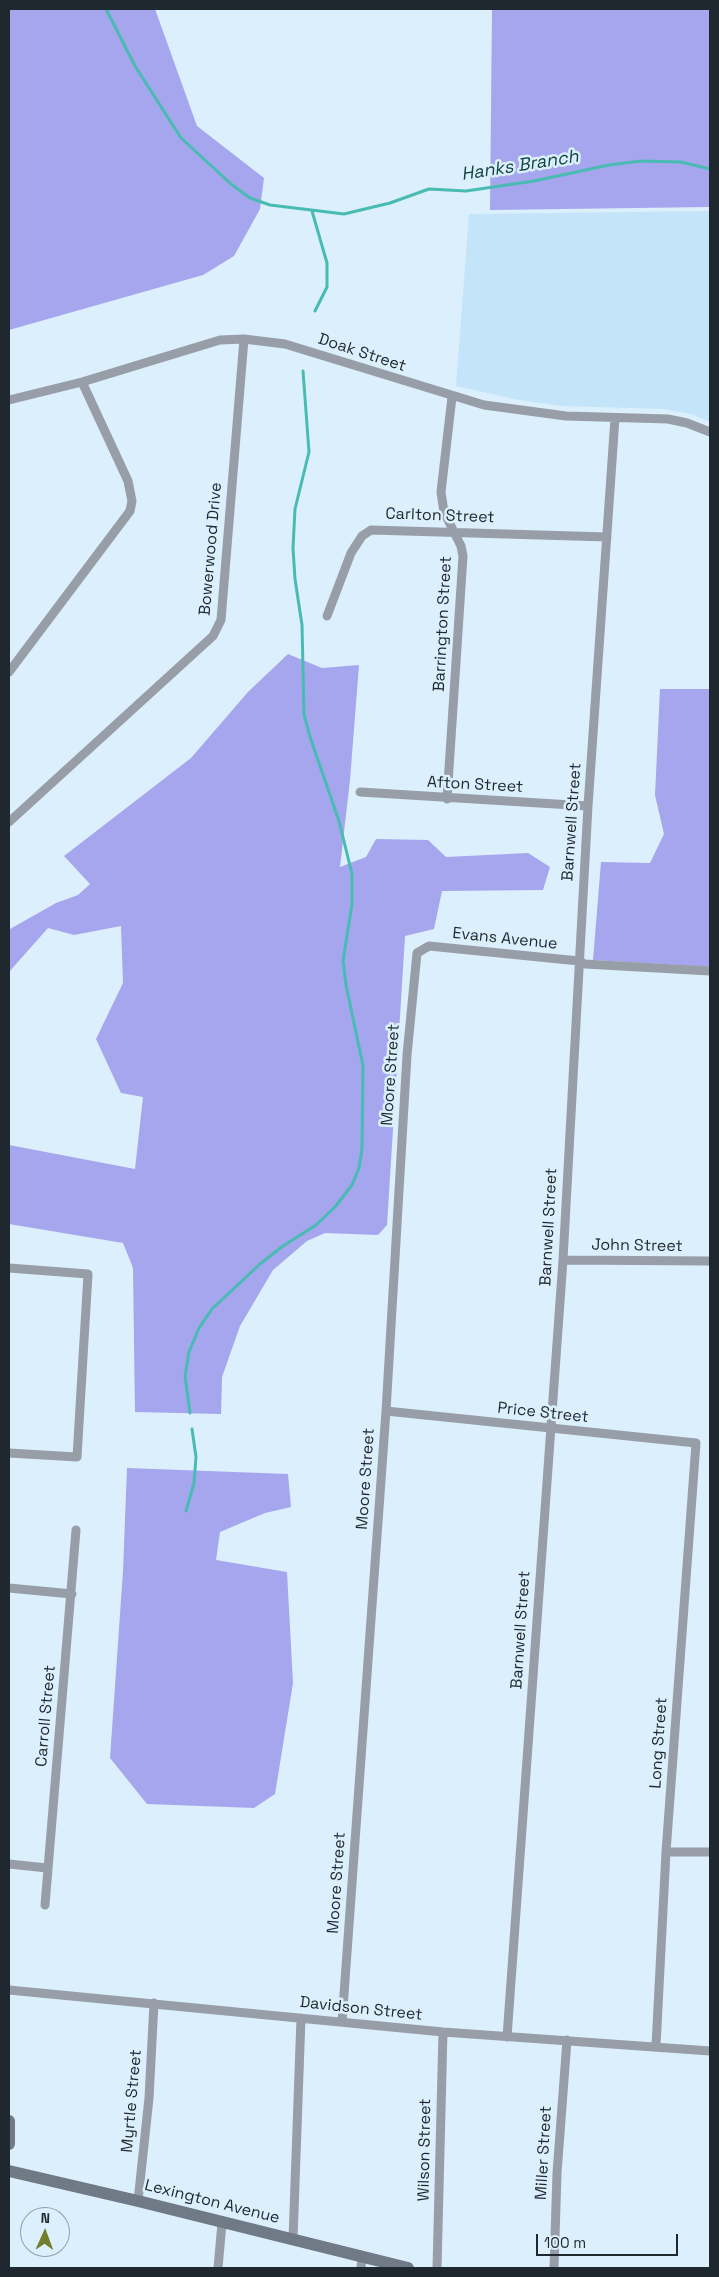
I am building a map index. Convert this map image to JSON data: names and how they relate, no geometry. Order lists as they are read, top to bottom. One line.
{"streets":{"main road":["Lexington Avenue"],"street":["Doak Street","Carlton Street","Bowerwood Drive","Barrington Street","Afton Street","Barnwell Street","Evans Avenue","Moore Street","John Street","Price Street","Carroll Street","Long Street","Davidson Street","Myrtle Street","Wilson Street","Miller Street"]},"crossings":[["Doak Street","Bowerwood Drive"],["Doak Street","Barrington Street"],["Doak Street","Barnwell Street"],["Carlton Street","Barrington Street"],["Carlton Street","Barnwell Street"],["Barrington Street","Afton Street"],["Afton Street","Barnwell Street"],["Barnwell Street","Evans Avenue"],["Barnwell Street","John Street"],["Barnwell Street","Price Street"],["Barnwell Street","Davidson Street"],["Evans Avenue","Moore Street"],["Moore Street","Price Street"],["Moore Street","Davidson Street"],["Price Street","Long Street"],["Long Street","Davidson Street"],["Davidson Street","Myrtle Street"],["Davidson Street","Wilson Street"],["Davidson Street","Miller Street"],["Myrtle Street","Lexington Avenue"]],"water":["Hanks Branch"],"scale_bar":"100 m","north":"top"}
